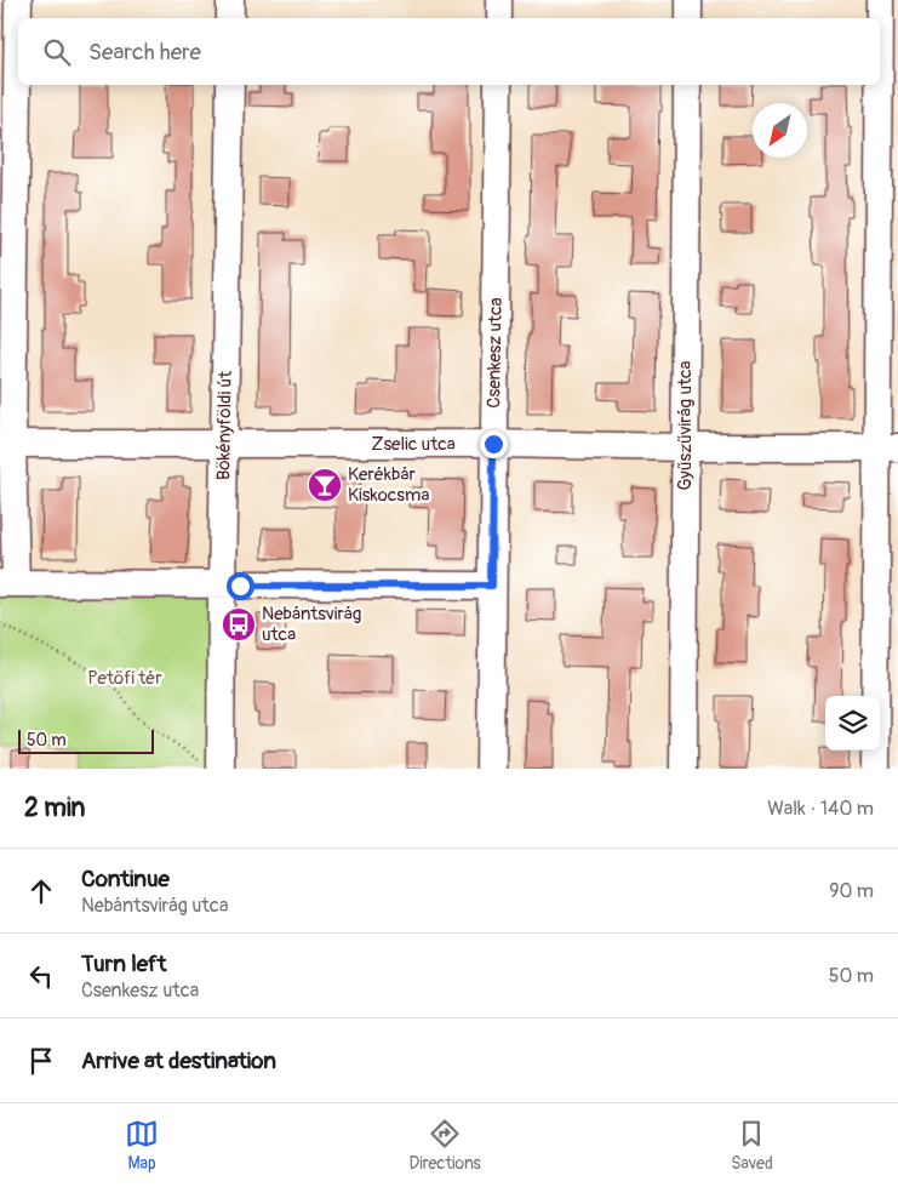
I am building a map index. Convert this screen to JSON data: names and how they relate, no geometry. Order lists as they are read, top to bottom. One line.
{"streets":{"street":["Csenkesz utca","Bökényföldi út","Gyűszűvirág utca","Zselic utca"]},"crossings":[["Csenkesz utca","Zselic utca"],["Bökényföldi út","Zselic utca"],["Gyűszűvirág utca","Zselic utca"]],"parks":["Petőfi tér"],"places":{"bar":["Kerékbár Kiskocsma"],"bus stop":["Nebántsvirág utca"]},"scale_bar":"50 m","north":"bottom left","page":{"search":"Search here","scale":"50 m","heading":["2 min","Walk · 140 m"],"list":[["Continue","Nebántsvirág utca","90 m"],["Turn left","Csenkesz utca","50 m"],"Arrive at destination"],"nav":["Map","Directions","Saved"]}}
